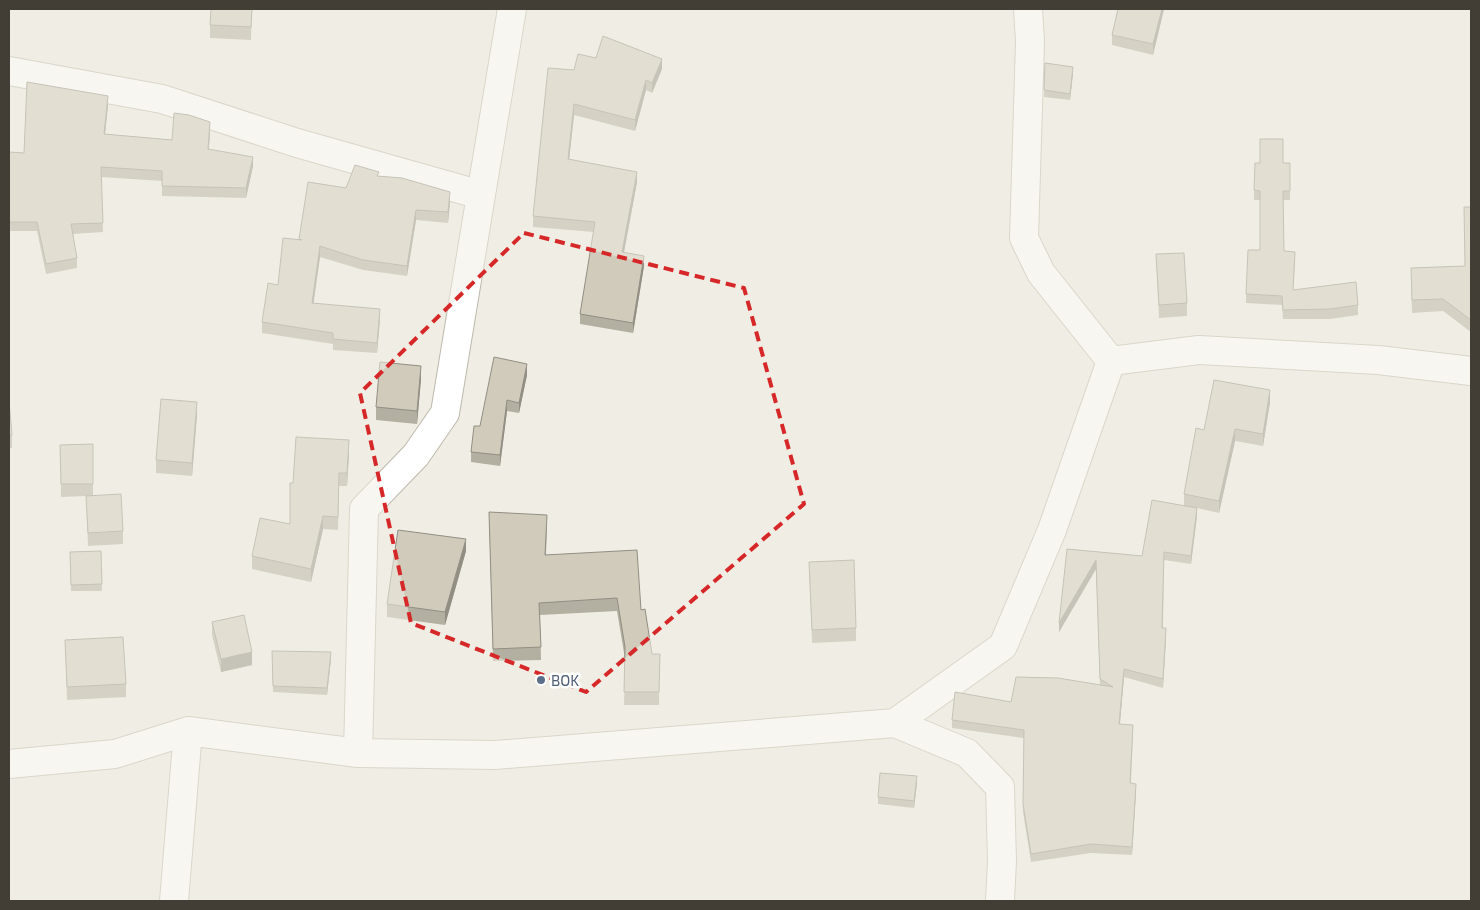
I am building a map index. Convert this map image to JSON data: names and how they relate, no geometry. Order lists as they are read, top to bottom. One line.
{"places":["BOK"]}
